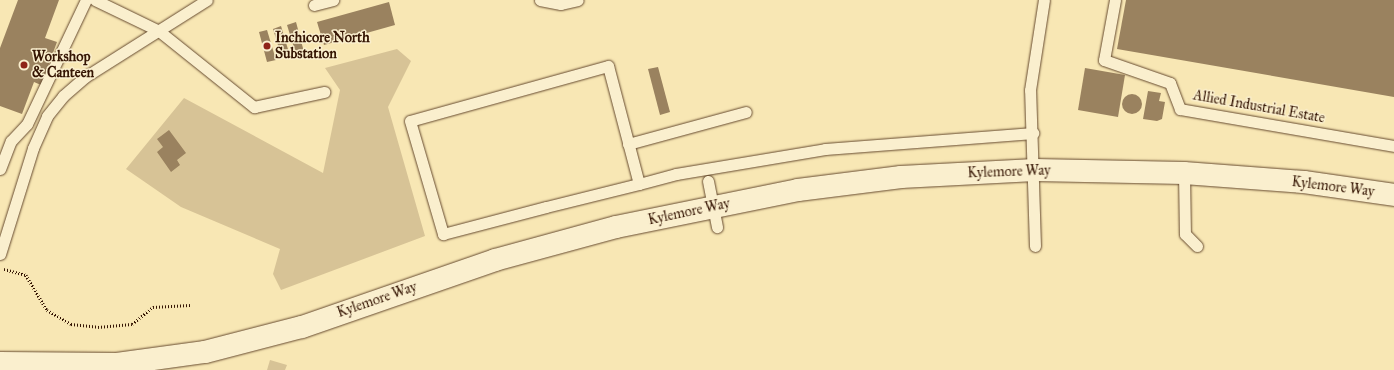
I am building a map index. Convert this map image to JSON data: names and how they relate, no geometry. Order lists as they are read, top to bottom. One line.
{"streets":{"street":["Kylemore Way"],"lane":["Allied Industrial Estate"]},"places":["Inchicore North Substation","Workshop & Canteen"]}
